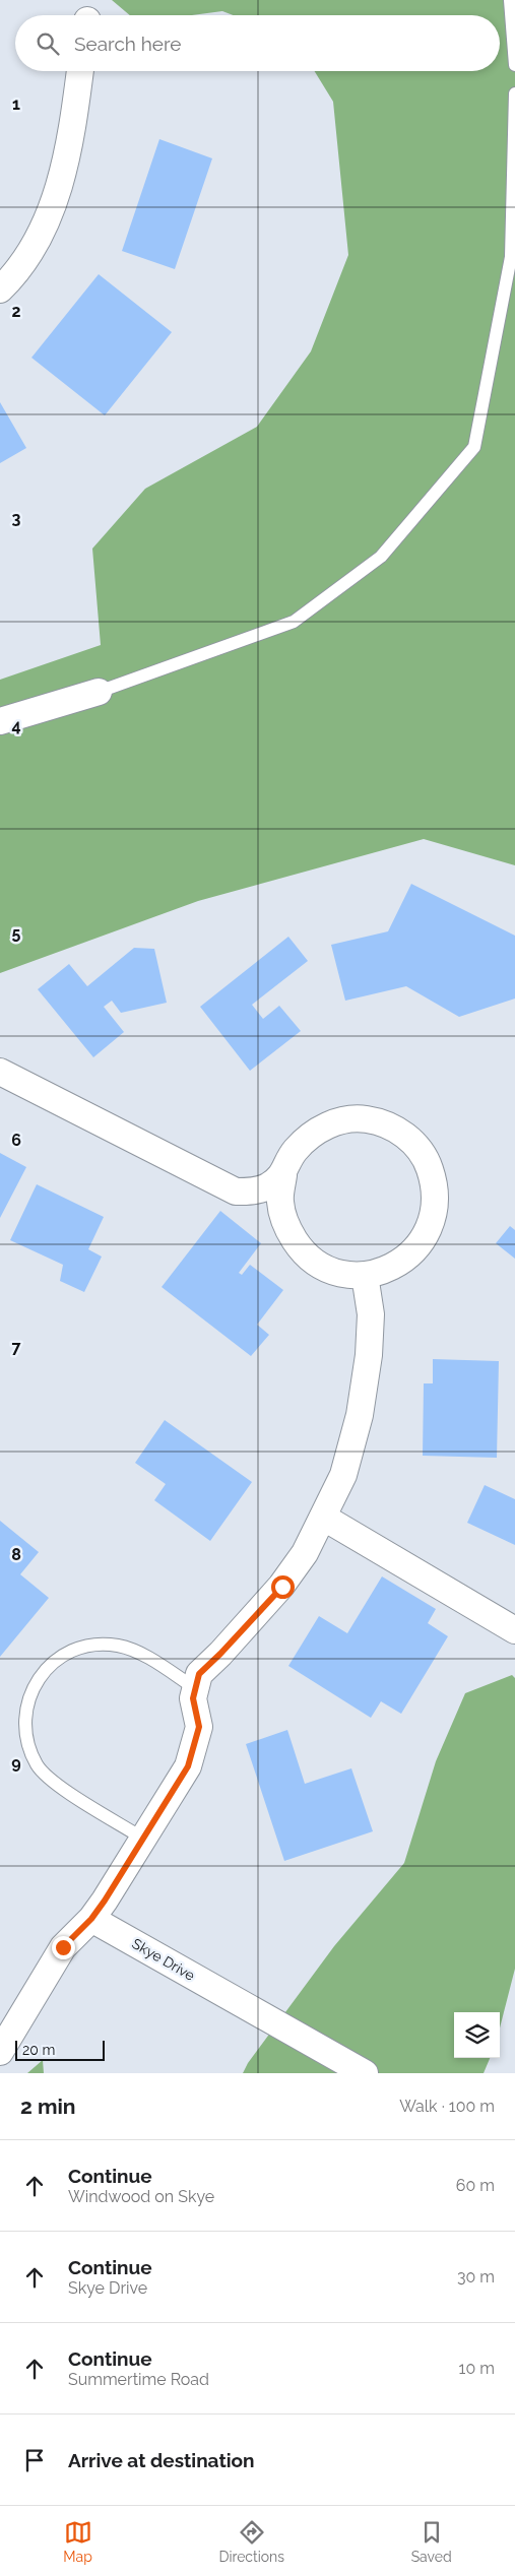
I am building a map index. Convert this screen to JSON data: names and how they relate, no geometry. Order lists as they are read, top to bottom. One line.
{"streets":{"street":["Skye Drive"]},"scale_bar":"20 m","page":{"search":"Search here","scale":"20 m","heading":["2 min","Walk · 100 m"],"list":[["Continue","Windwood on Skye","60 m"],["Continue","Skye Drive","30 m"],["Continue","Summertime Road","10 m"],"Arrive at destination"],"nav":["Map","Directions","Saved"]},"grid":{"rows":["1","2","3","4","5","6","7","8","9"]}}
